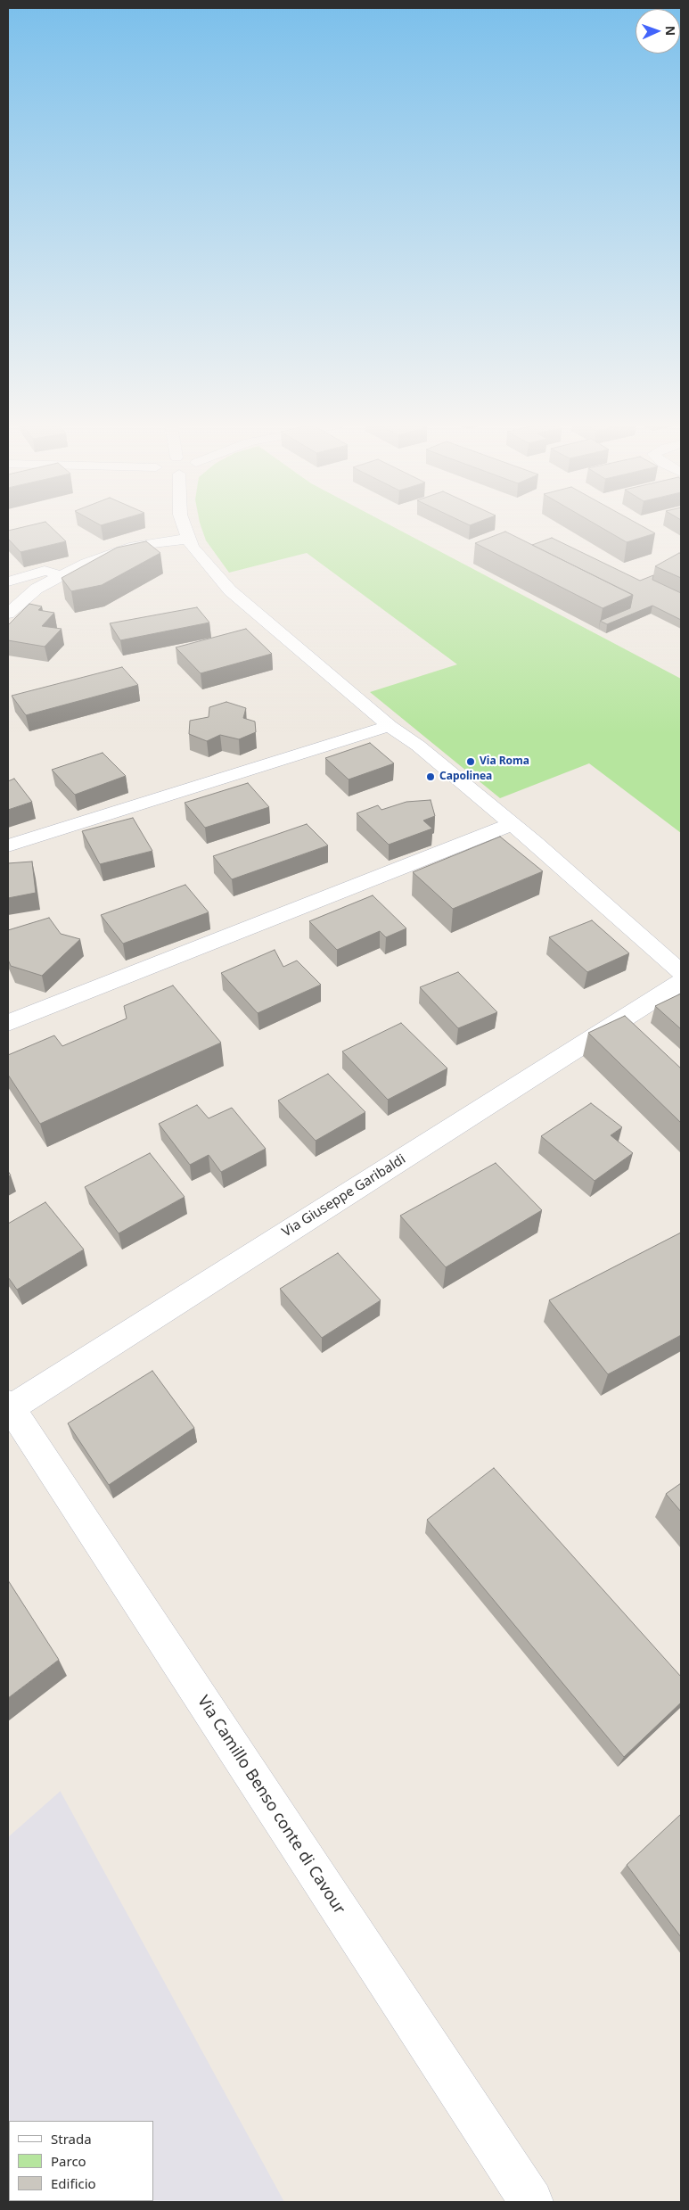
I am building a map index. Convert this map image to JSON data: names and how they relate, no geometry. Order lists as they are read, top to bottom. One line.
{"streets":{"street":["Via Giuseppe Garibaldi","Via Camillo Benso conte di Cavour"]},"crossings":[["Via Giuseppe Garibaldi","Via Camillo Benso conte di Cavour"]],"places":["Via Roma","Capolinea"],"legend":["Strada","Parco","Edificio"],"north":"right"}
